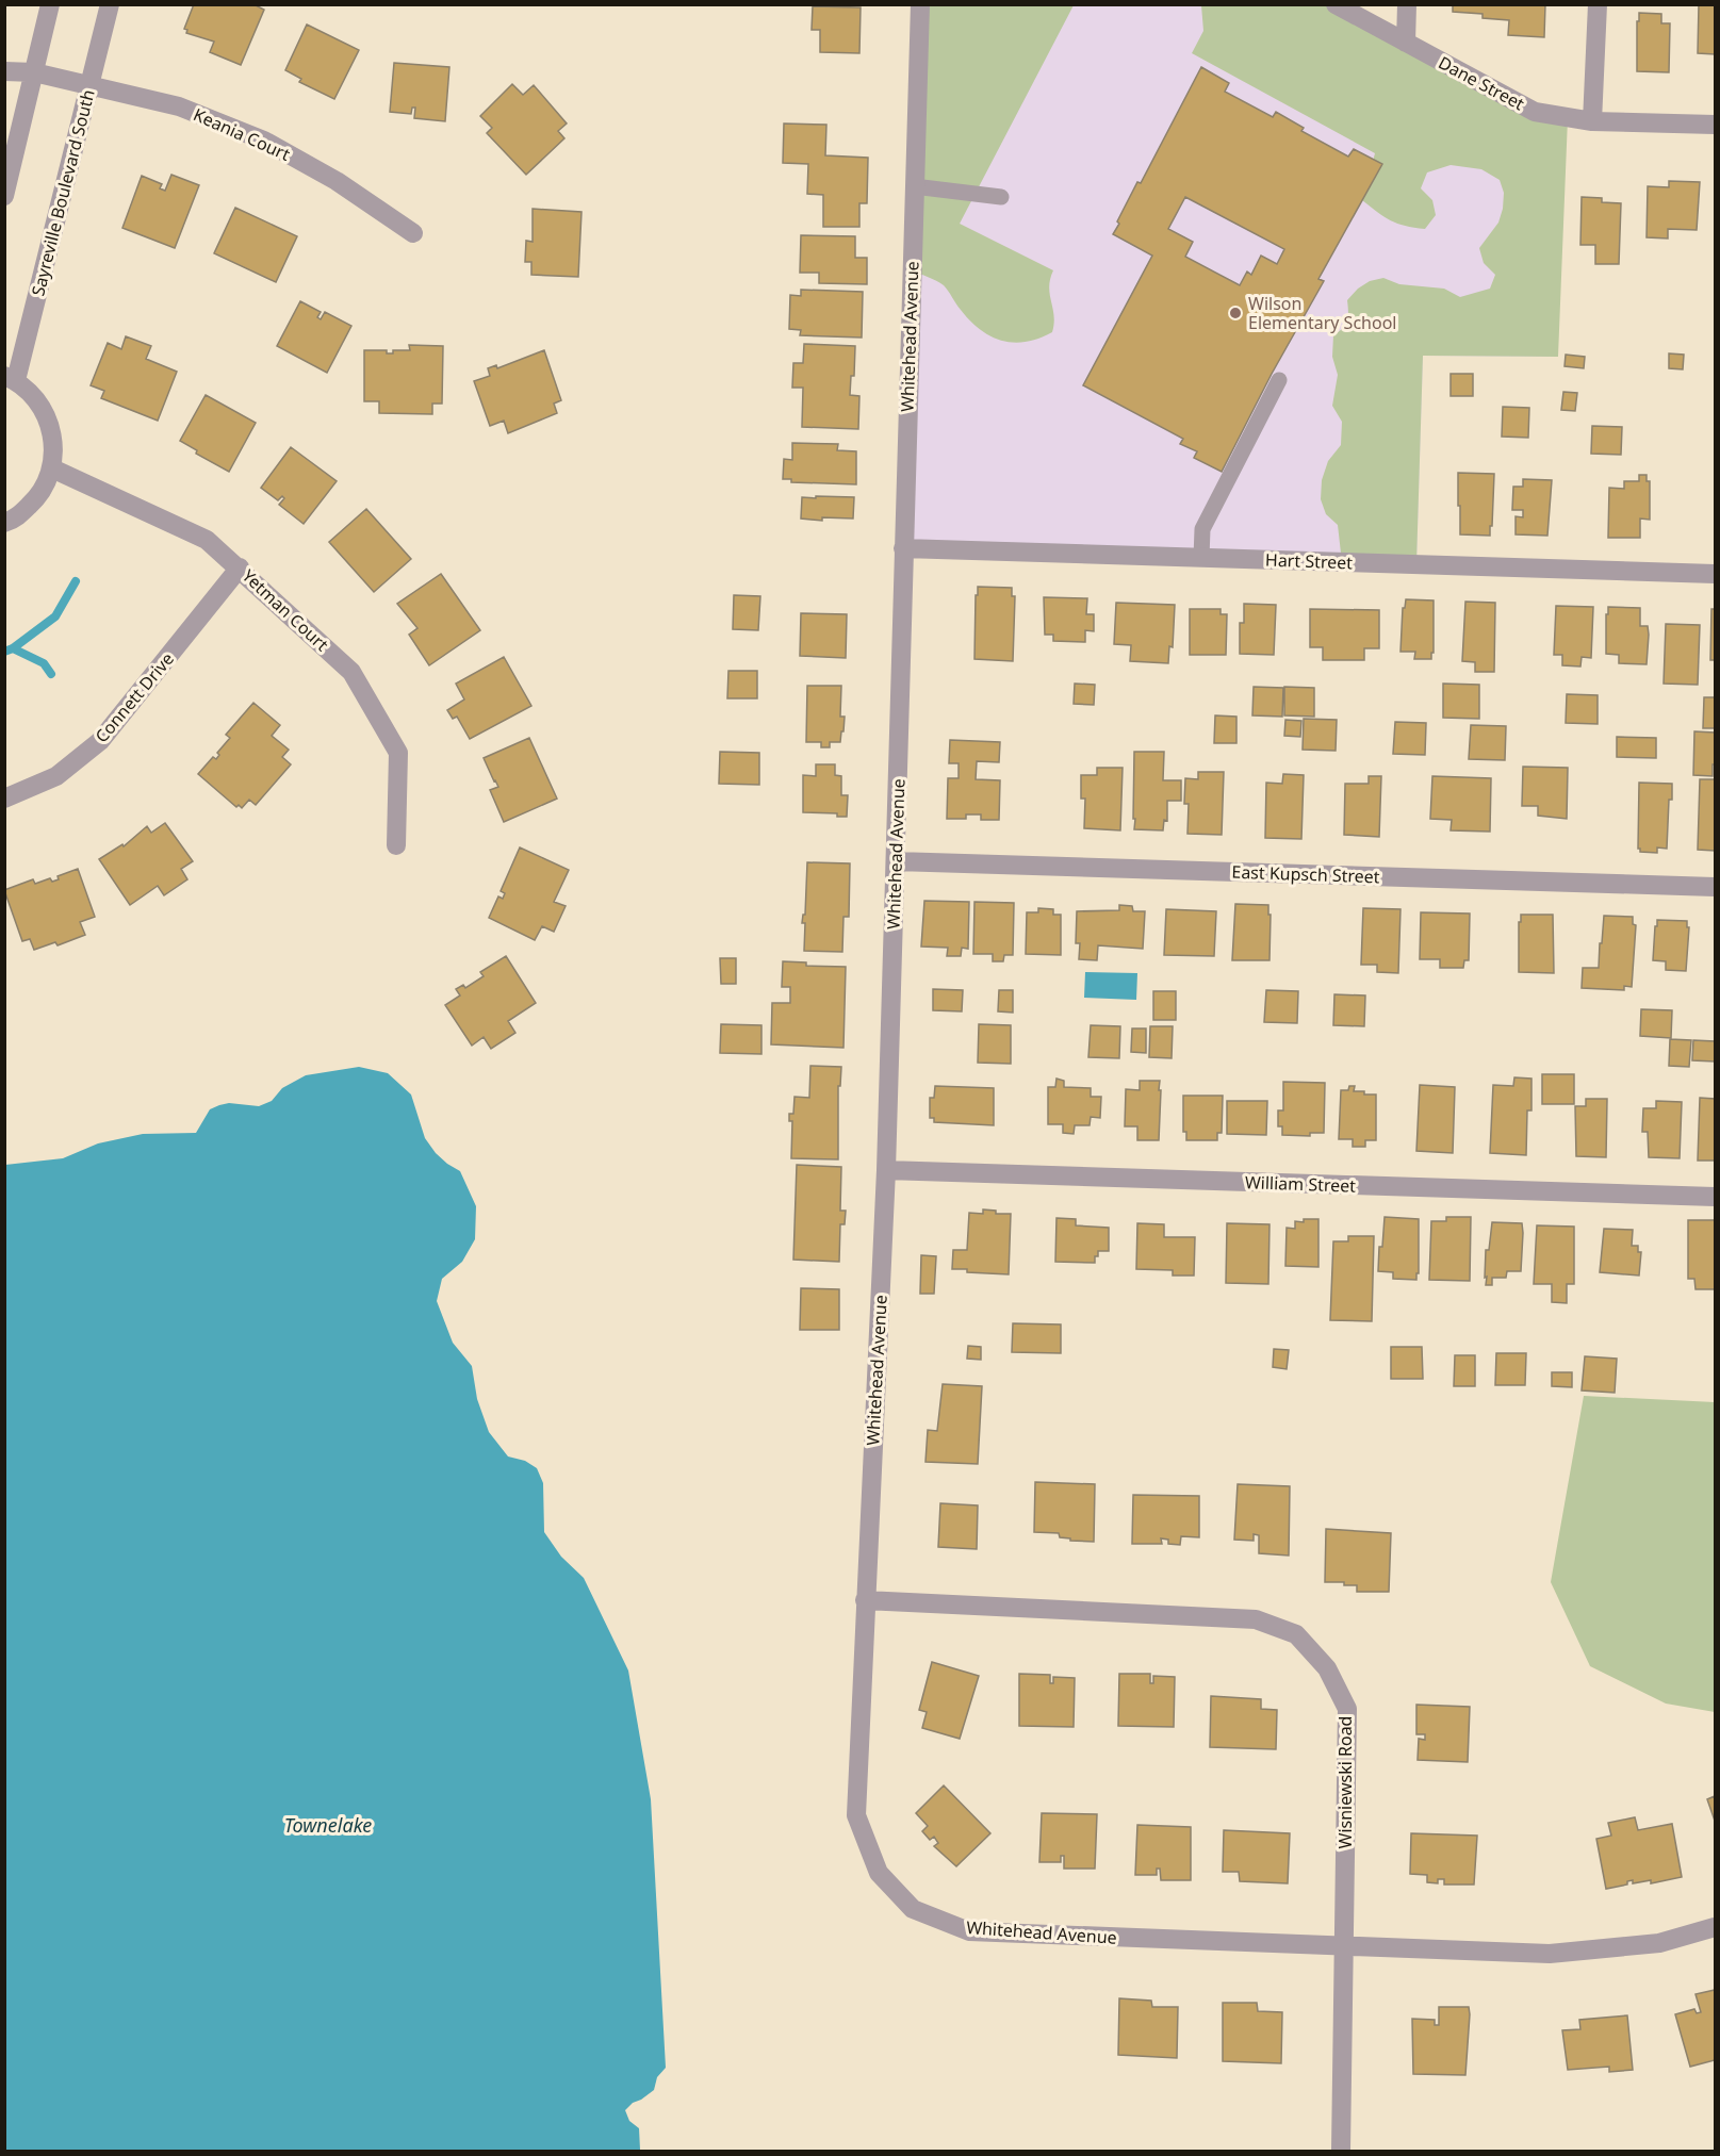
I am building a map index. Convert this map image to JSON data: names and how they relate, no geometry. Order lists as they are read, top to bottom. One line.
{"streets":{"street":["Dane Street","Keania Court","Sayreville Boulevard South","Whitehead Avenue","Hart Street","Yetman Court","Connett Drive","East Kupsch Street","William Street","Wisniewski Road"]},"crossings":[["Keania Court","Sayreville Boulevard South"],["Sayreville Boulevard South","Yetman Court"],["Whitehead Avenue","Hart Street"],["Whitehead Avenue","East Kupsch Street"],["Whitehead Avenue","William Street"],["Whitehead Avenue","Wisniewski Road"],["Yetman Court","Connett Drive"]],"water":["Townelake"],"places":["Wilson Elementary School"]}
